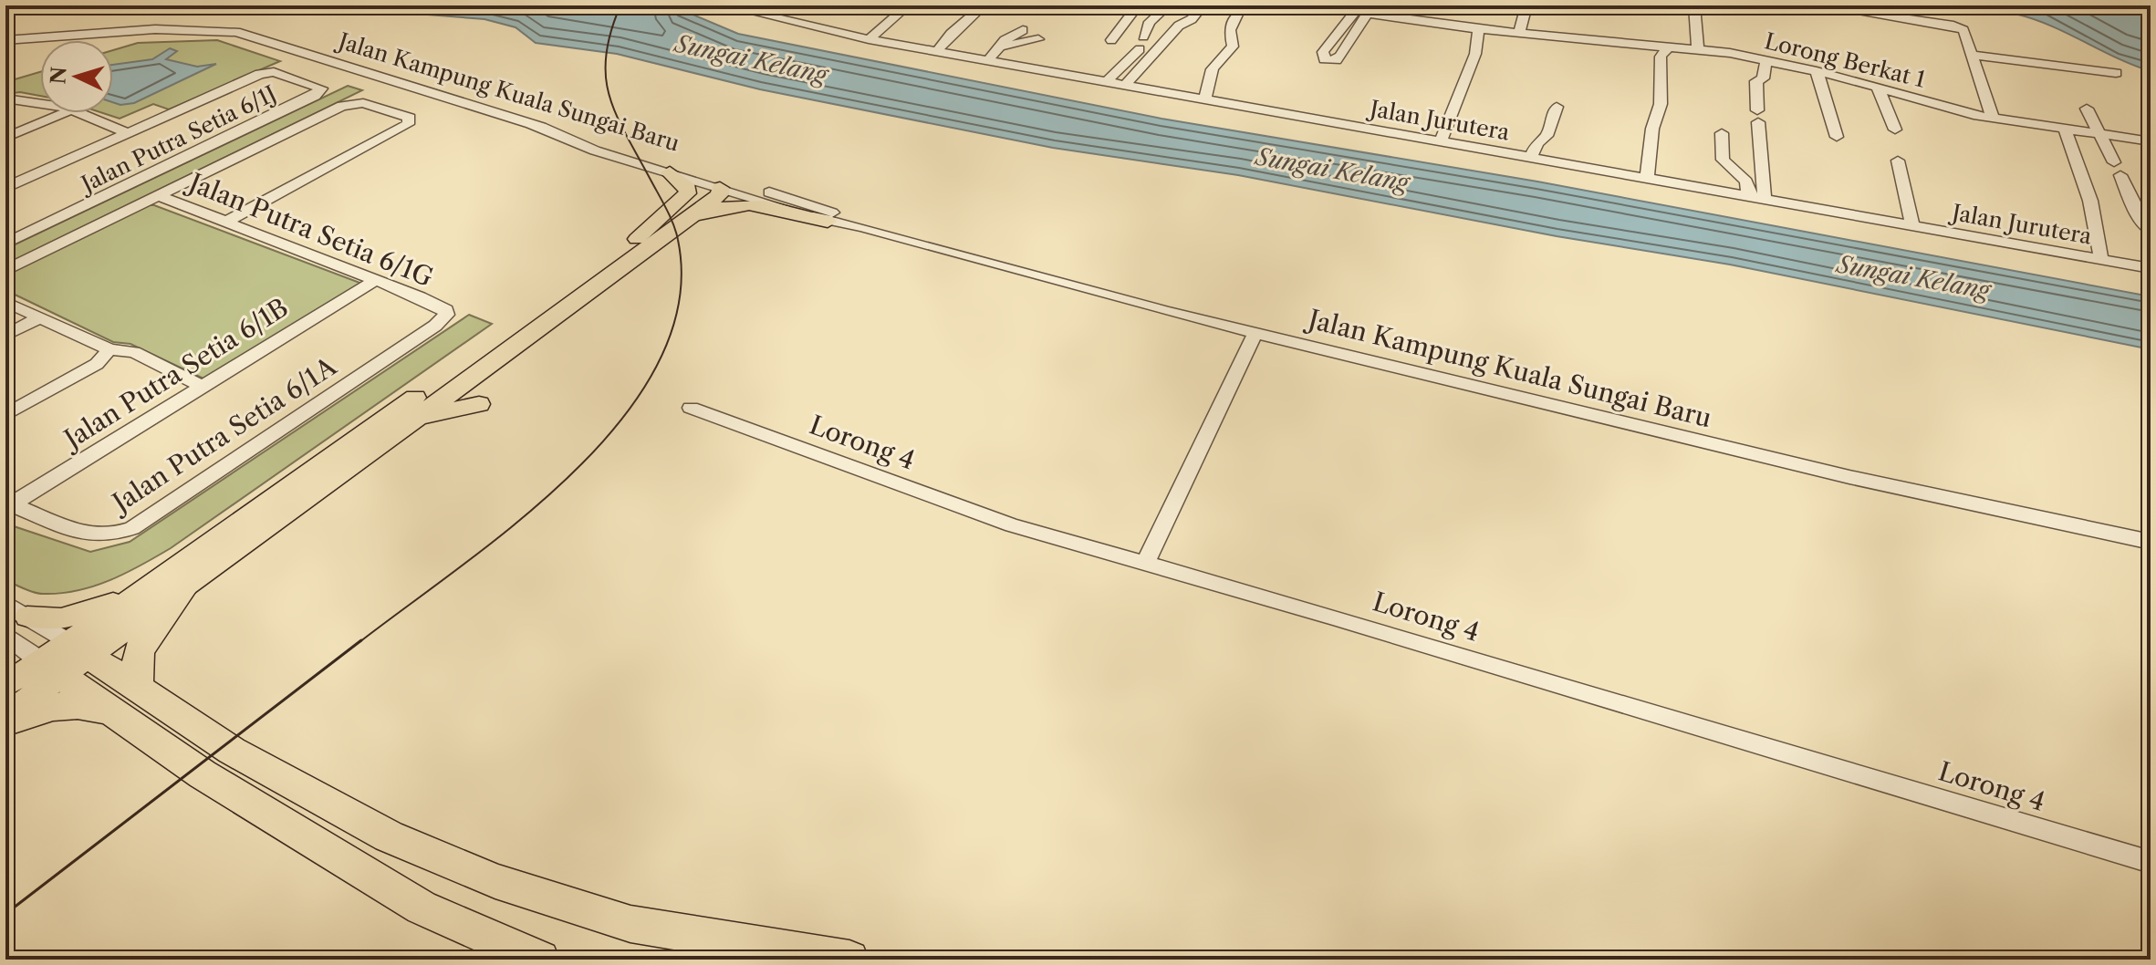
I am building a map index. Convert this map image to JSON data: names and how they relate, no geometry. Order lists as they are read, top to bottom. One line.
{"streets":{"street":["Lorong Berkat 1","Jalan Kampung Kuala Sungai Baru","Jalan Jurutera","Jalan Putra Setia 6/1J","Jalan Putra Setia 6/1G","Jalan Putra Setia 6/1B","Jalan Putra Setia 6/1A","Lorong 4"]},"crossings":[["Jalan Putra Setia 6/1G","Jalan Putra Setia 6/1B"],["Jalan Putra Setia 6/1G","Jalan Putra Setia 6/1A"],["Jalan Putra Setia 6/1B","Jalan Putra Setia 6/1A"]],"water":["Sungai Kelang"],"north":"left"}
